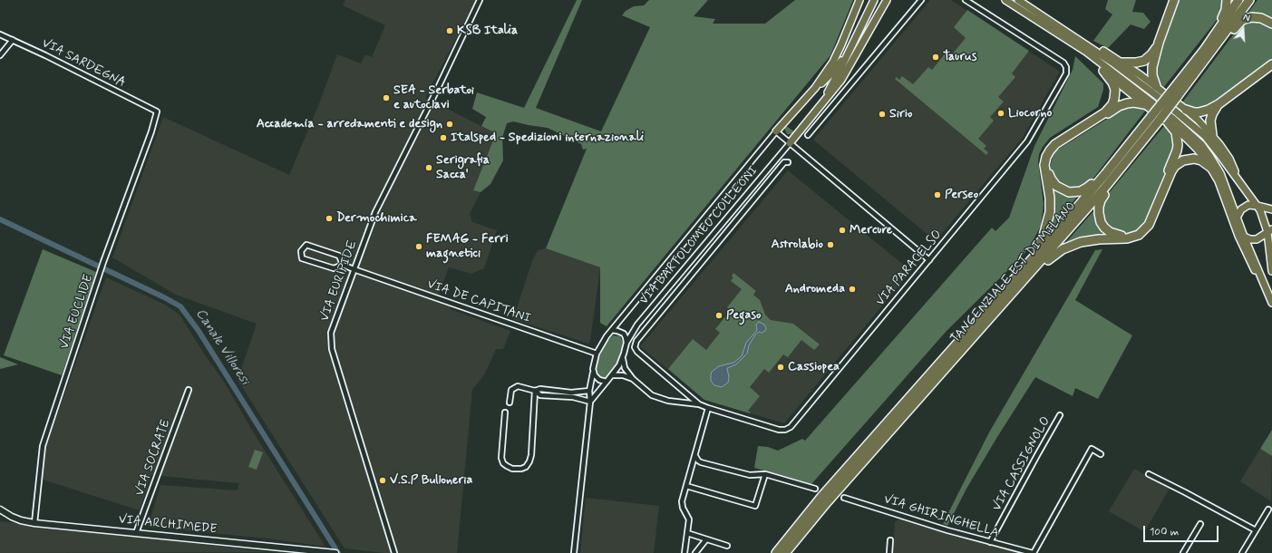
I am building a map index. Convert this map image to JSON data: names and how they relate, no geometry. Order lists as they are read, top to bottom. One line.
{"streets":{"highway":["TANGENZIALE EST DI MILANO"],"street":["VIA SARDEGNA","VIA BARTOLOMEO COLLEONI","VIA PARACELSO","VIA EURIPIDE","VIA DE CAPITANI","VIA EUCLIDE","VIA SOCRATE","VIA CASSIGNOLO","VIA GHIRINGHELLA","VIA ARCHIMEDE"]},"crossings":[["VIA SARDEGNA","VIA EUCLIDE"],["VIA BARTOLOMEO COLLEONI","VIA PARACELSO"],["VIA BARTOLOMEO COLLEONI","VIA DE CAPITANI"],["VIA EURIPIDE","VIA DE CAPITANI"],["VIA EUCLIDE","VIA ARCHIMEDE"],["VIA SOCRATE","VIA ARCHIMEDE"],["VIA CASSIGNOLO","VIA GHIRINGHELLA"]],"water":["Canale Villoresi"],"places":["KSB Italia","Taurus","SEA - Serbatoi e autoclavi","Liocorno","Sirio","Accademia - arredamenti e design","Italsped - Spedizioni internazionali","Serigrafia Sacca'","Perseo","Dermochimica","Mercure","Astrolabio","FEMAG - Ferri magnetici","Andromeda","Pegaso","Cassiopea","V.S.P Bulloneria"],"scale_bar":"100 m","north":"top"}
